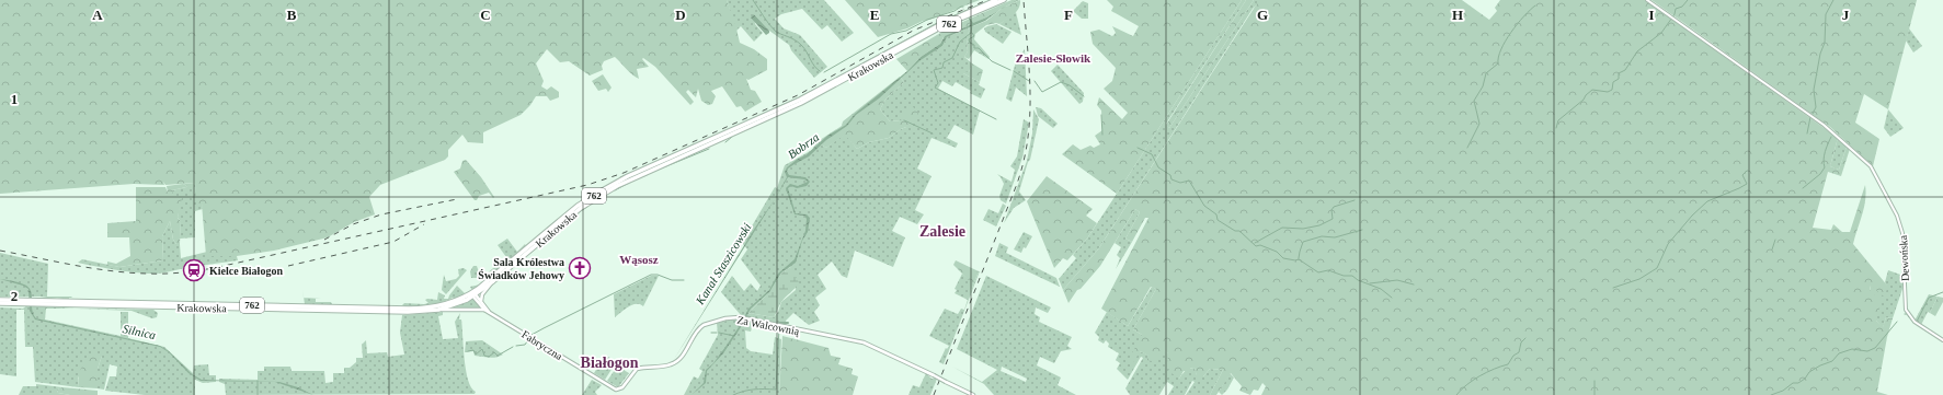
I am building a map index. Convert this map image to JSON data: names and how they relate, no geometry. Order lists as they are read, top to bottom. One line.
{"streets":{"main road":["762","Krakowska","Za Walcownią","Fabryczna"],"street":["Dewońska"]},"crossings":[["Krakowska","Fabryczna"],["Za Walcownią","Fabryczna"]],"districts":["Zalesie-Słowik","Zalesie","Wąsosz","Białogon"],"water":["Bobrza","Kanał Staszicowski","Silnica"],"places":{"church":["Sala Królestwa Świadków Jehowy"],"station":["Kielce Białogon"]},"grid":{"columns":["A","B","C","D","E","F","G","H","I","J"],"rows":["1","2"]}}
